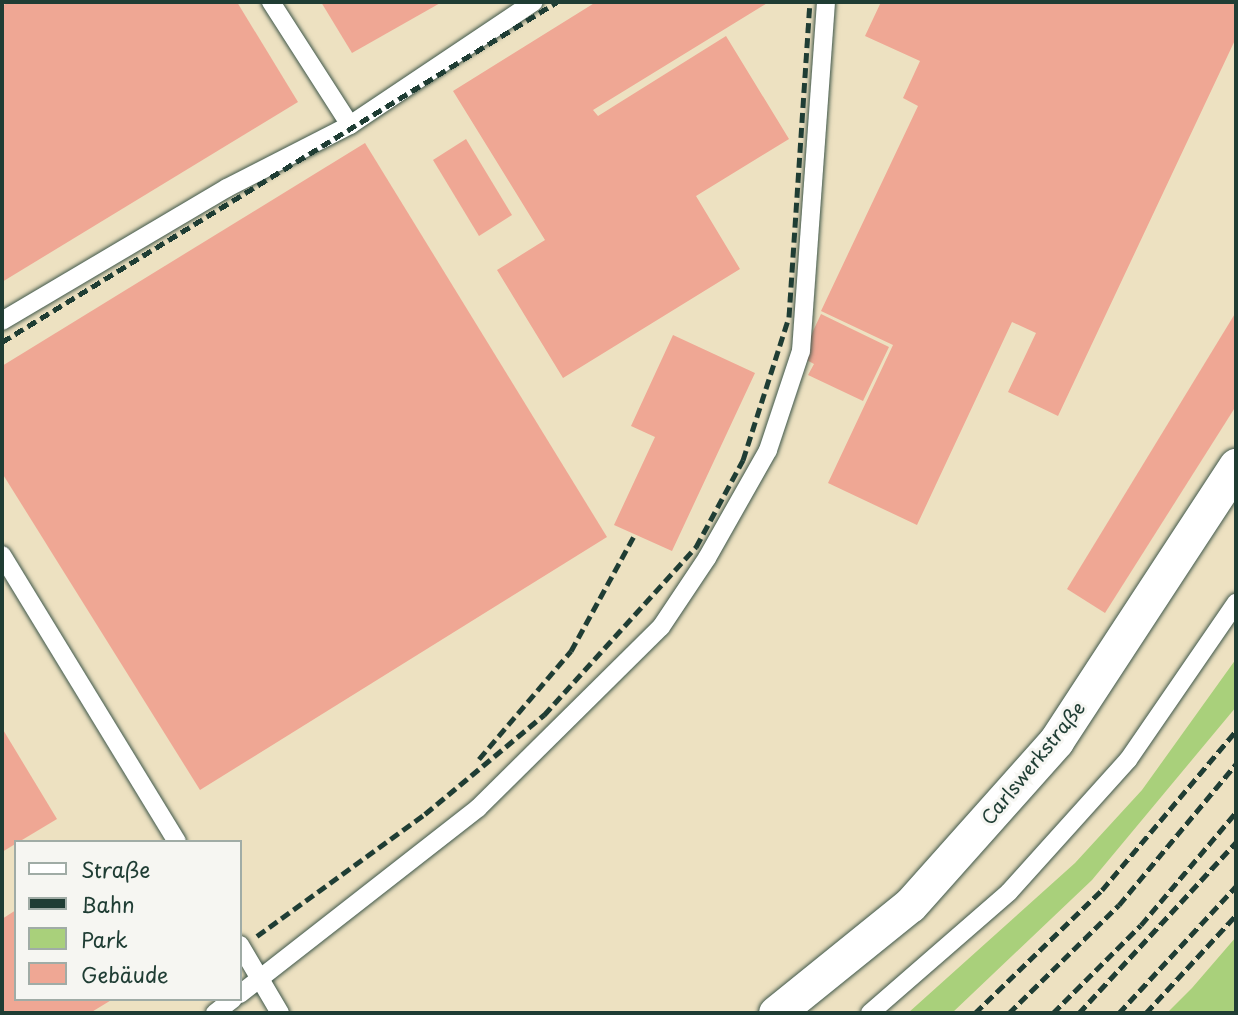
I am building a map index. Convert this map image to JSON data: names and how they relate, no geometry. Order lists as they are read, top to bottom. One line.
{"streets":{"street":["Carlswerkstraße"]},"legend":["Straße","Bahn","Park","Gebäude"]}
